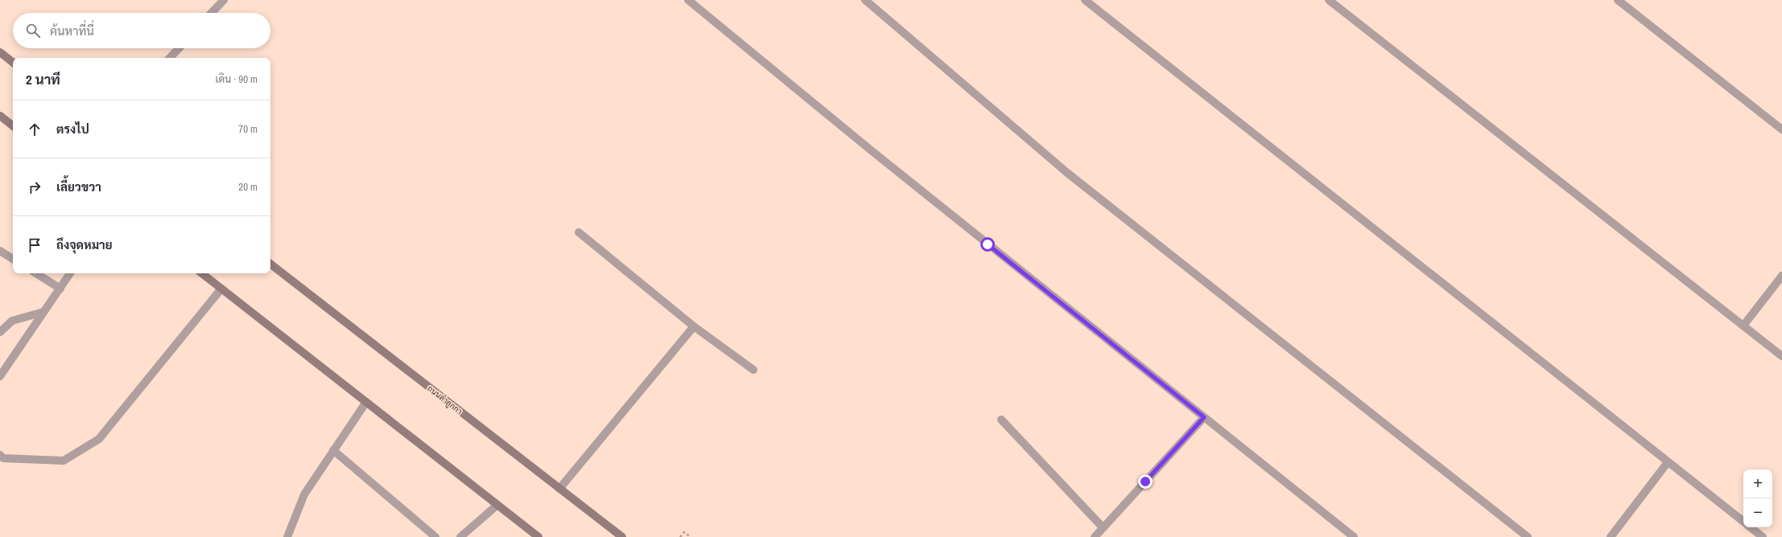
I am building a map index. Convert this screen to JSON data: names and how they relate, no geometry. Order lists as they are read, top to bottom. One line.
{"streets":{"main road":["ถนนลำลูกกา"]},"page":{"search":"ค้นหาที่นี่","heading":["2 นาที","เดิน · 90 m"],"list":[["ตรงไป","70 m"],["เลี้ยวขวา","20 m"],"ถึงจุดหมาย"],"map_buttons":["+","−"]}}
